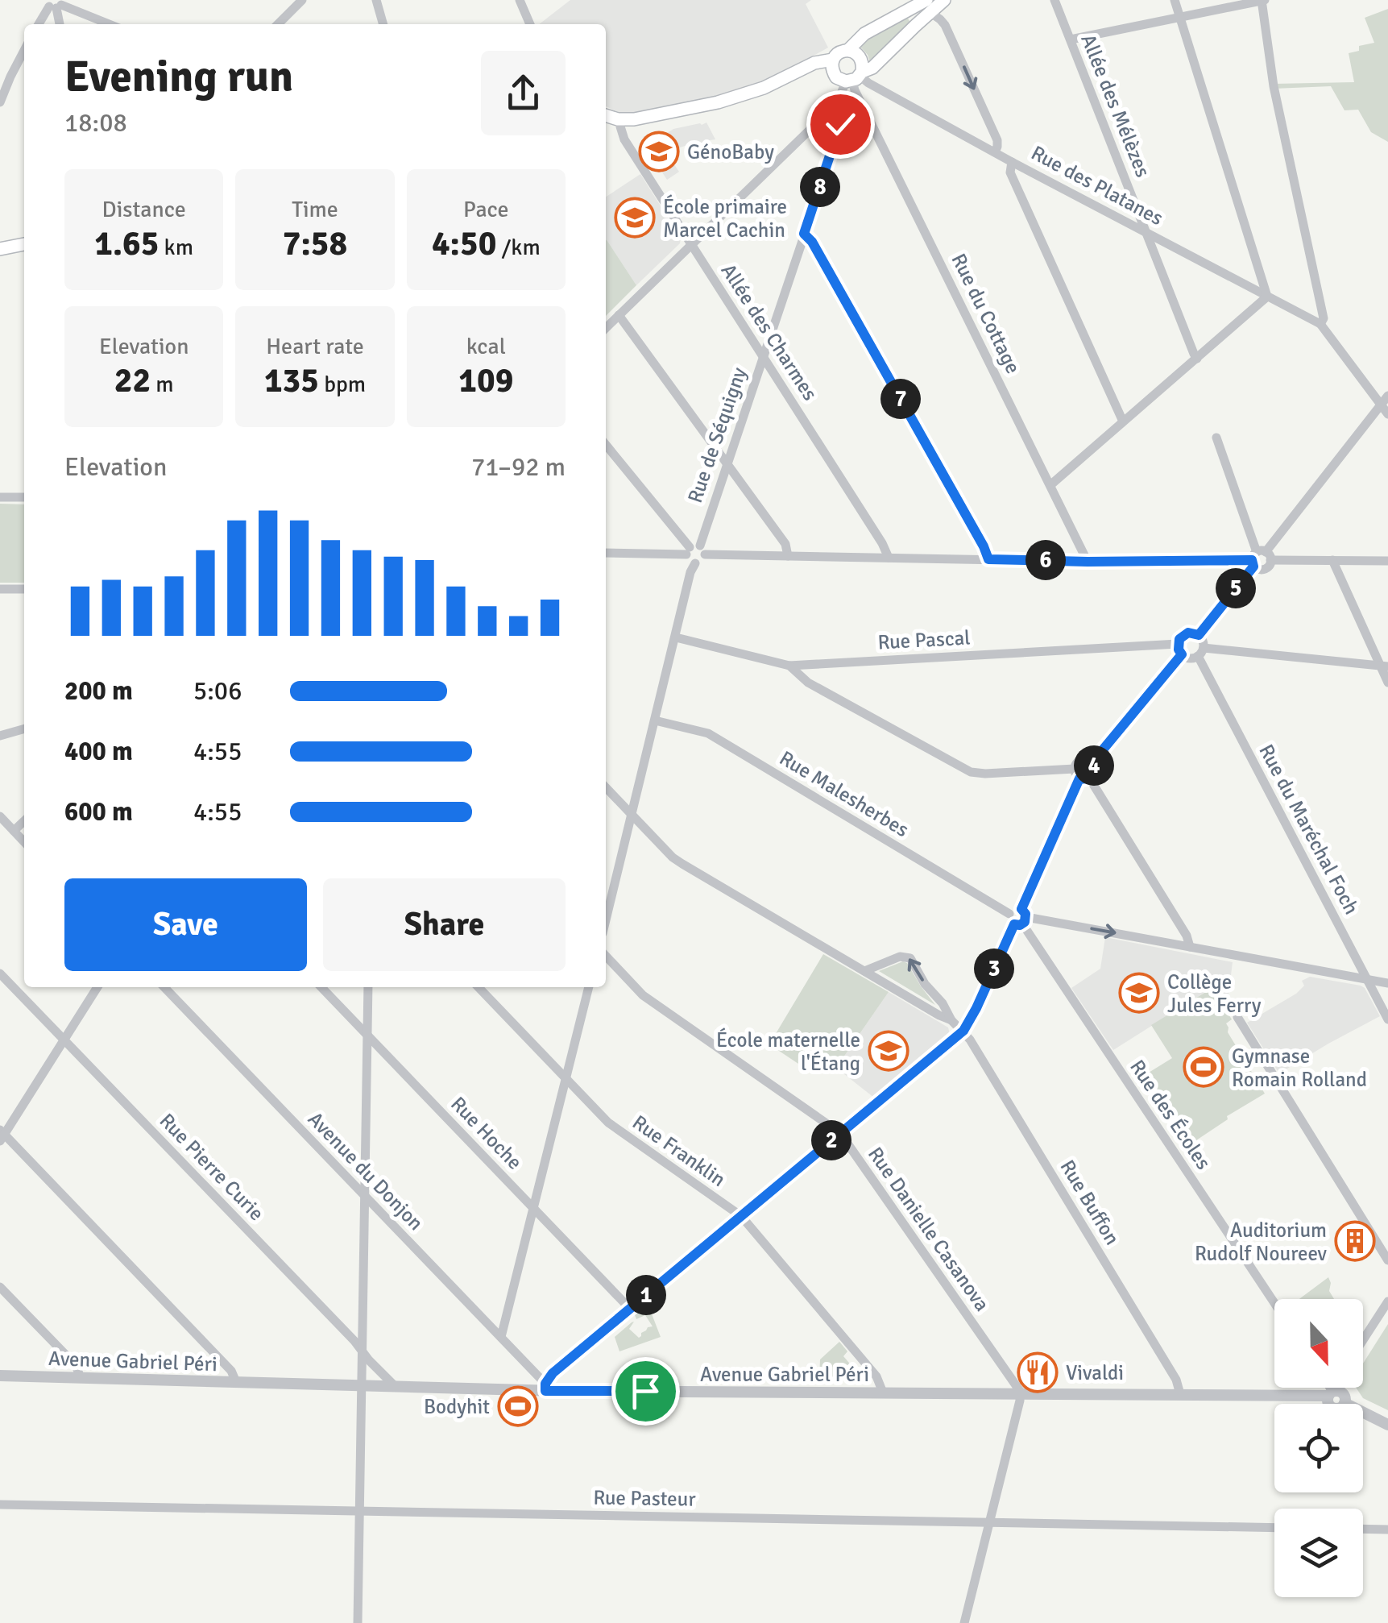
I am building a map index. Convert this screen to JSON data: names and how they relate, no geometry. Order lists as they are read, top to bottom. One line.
{"streets":{"street":["Allée des Mélèzes","Rue des Platanes","Rue du Cottage","Allée des Charmes","Rue de Séquigny","Rue Pascal","Rue Malesherbes","Rue du Maréchal Foch","Rue des Écoles","Rue Hoche","Rue Franklin","Rue Pierre Curie","Avenue du Donjon","Rue Buffon","Rue Danielle Casanova","Avenue Gabriel Péri","Rue Pasteur"]},"crossings":[["Allée des Mélèzes","Rue des Platanes"],["Rue des Platanes","Rue du Cottage"],["Allée des Charmes","Rue de Séquigny"],["Rue Pascal","Rue du Maréchal Foch"],["Rue Malesherbes","Rue des Écoles"],["Rue Franklin","Avenue Gabriel Péri"],["Rue Pierre Curie","Avenue Gabriel Péri"],["Avenue du Donjon","Avenue Gabriel Péri"],["Rue Buffon","Avenue Gabriel Péri"],["Rue Danielle Casanova","Avenue Gabriel Péri"]],"places":{"school or university":["GénoBaby","École primaire Marcel Cachin","Collège Jules Ferry","École maternelle l'Étang"],"sports":["Gymnase Romain Rolland","Bodyhit"],"building":["Auditorium Rudolf Noureev"],"restaurant":["Vivaldi"]},"north":"bottom","page":{"heading":["Evening run","18:08"],"stats":[["Distance","1.65 km"],["Time","7:58"],["Pace","4:50 /km"],["Elevation","22 m"],["Heart rate","135 bpm"],["kcal","109"]],"pins":["8","7","6","5","4","3","2","1"],"chart":["Elevation","71–92 m"],"list":[{"name":"200 m","note":"5:06"},{"name":"400 m","note":"4:55"},{"name":"600 m","note":"4:55"}],"buttons":["Save","Share"]}}
